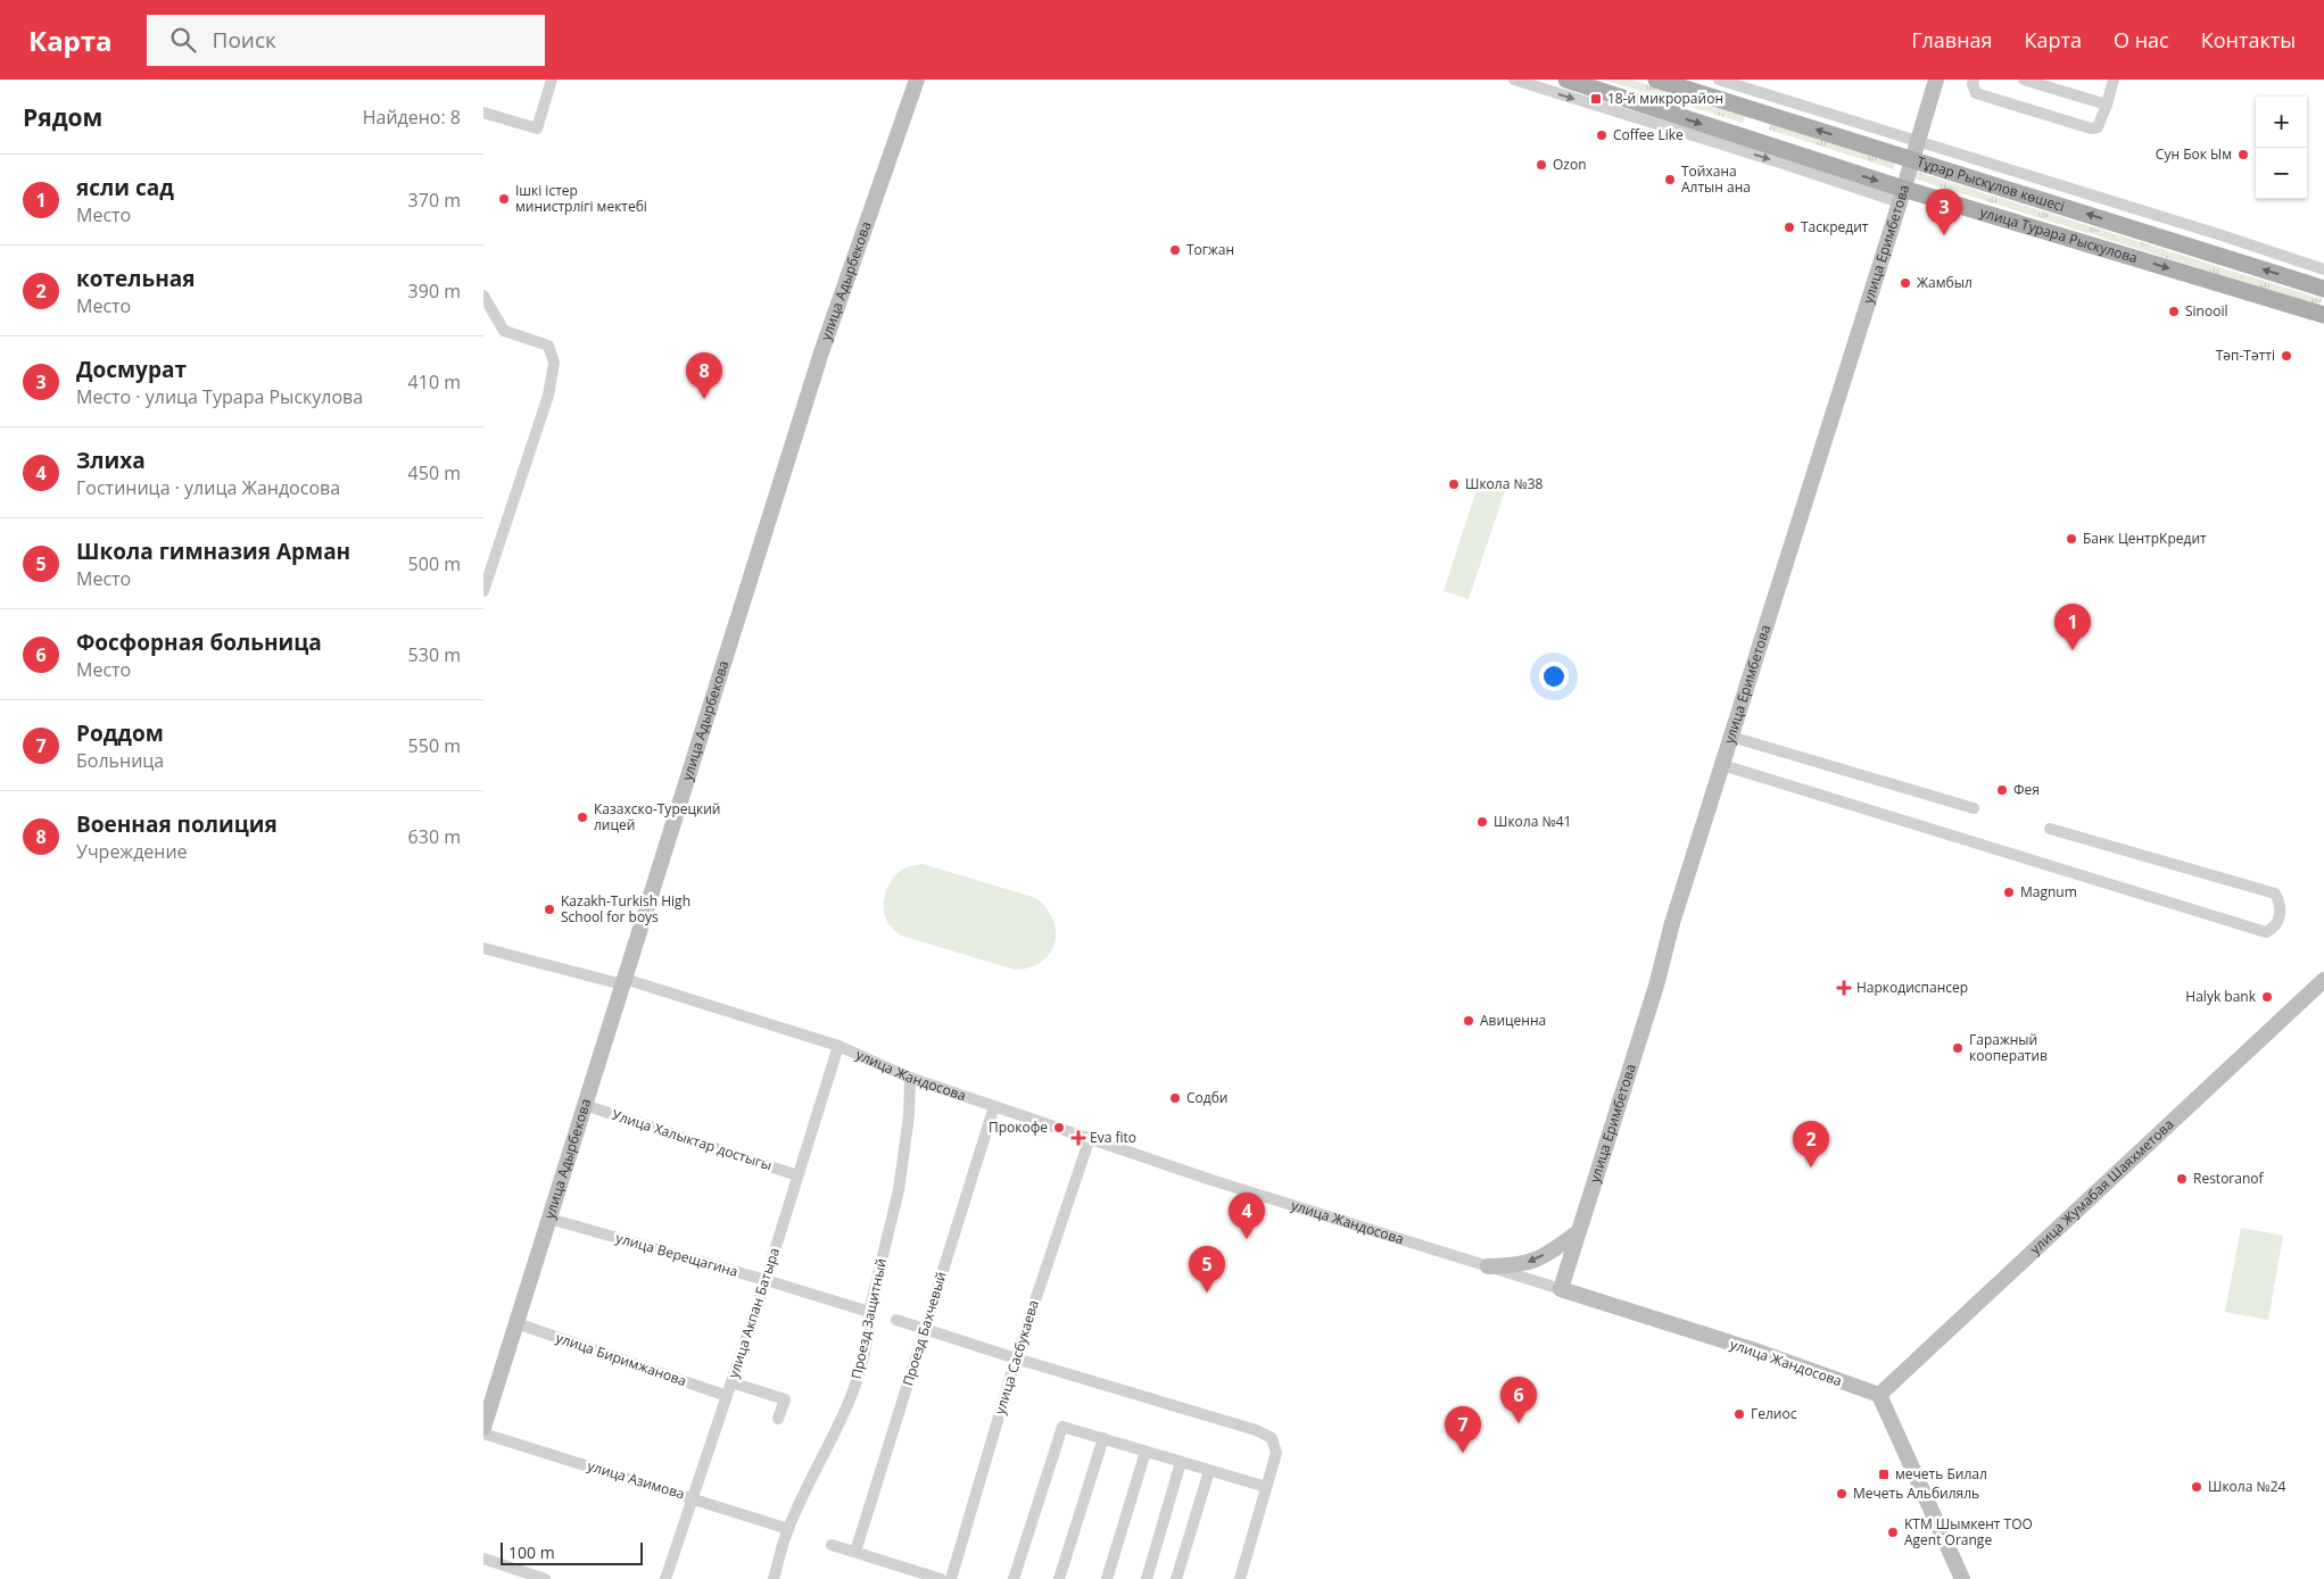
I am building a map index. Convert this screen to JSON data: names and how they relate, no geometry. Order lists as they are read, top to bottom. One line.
{"streets":{"main road":["Тұрар Рыскұлов көшесі","улица Турара Рыскулова"],"street":["улица Еримбетова","улица Адырбекова","улица Жандосова","Улица Халыктар достыгы","улица Жумабая Шаяхметова","улица Верещагина","улица Акпан Батыра","Проезд Защитный","Проезд Бахчевый","улица Сасбукаева","улица Биримжанова","улица Азимова"]},"crossings":[["Тұрар Рыскұлов көшесі","улица Еримбетова"],["улица Турара Рыскулова","улица Еримбетова"],["улица Еримбетова","улица Жандосова"],["улица Адырбекова","улица Жандосова"],["улица Адырбекова","Улица Халыктар достыгы"],["улица Адырбекова","улица Верещагина"],["улица Адырбекова","улица Биримжанова"],["улица Жандосова","улица Жумабая Шаяхметова"],["улица Жандосова","улица Акпан Батыра"],["улица Жандосова","Проезд Защитный"],["улица Жандосова","Проезд Бахчевый"],["улица Жандосова","улица Сасбукаева"],["Улица Халыктар достыгы","улица Акпан Батыра"],["улица Верещагина","улица Акпан Батыра"],["улица Верещагина","Проезд Защитный"],["улица Акпан Батыра","улица Биримжанова"],["улица Акпан Батыра","улица Азимова"],["Проезд Защитный","улица Азимова"]],"one_way":["Тұрар Рыскұлов көшесі","улица Турара Рыскулова"],"places":{"transit":["18-й микрорайон","мечеть Билал"],"other":["Coffee Like","Сун Бок Ым","Ozon","Тойхана Алтын ана","Ішкі істер министрлігі мектебі","Таскредит","Тогжан","Жамбыл","Sinooil","Тәп-Тәтті","Школа №38","Банк ЦентрКредит","Фея","Казахско-Турецкий лицей","Школа №41","Magnum","Kazakh-Turkish High School for boys","Halyk bank","Авиценна","Гаражный кооператив","Содби","Прокофе","Restoranof","Гелиос","Школа №24","Мечеть Альбиляль","KTM Шымкент ТОО Agent Orange"],"health":["Наркодиспансер","Eva fito"]},"scale_bar":"100 m","page":{"header":"Карта","search":"Поиск","nav":["Главная","Карта","О нас","Контакты"],"heading":["Рядом","Найдено: 8"],"map_buttons":["+","−"],"list":[{"mark":"1","name":"ясли сад","note":"Место","value":"370 m"},{"mark":"2","name":"котельная","note":"Место","value":"390 m"},{"mark":"3","name":"Досмурат","note":"Место · улица Турара Рыскулова","value":"410 m"},{"mark":"4","name":"Злиха","note":"Гостиница · улица Жандосова","value":"450 m"},{"mark":"5","name":"Школа гимназия Арман","note":"Место","value":"500 m"},{"mark":"6","name":"Фосфорная больница","note":"Место","value":"530 m"},{"mark":"7","name":"Роддом","note":"Больница","value":"550 m"},{"mark":"8","name":"Военная полиция","note":"Учреждение","value":"630 m"}],"pins":["3","8","1","2","4","5","6","7"],"scale":"100 m"}}
